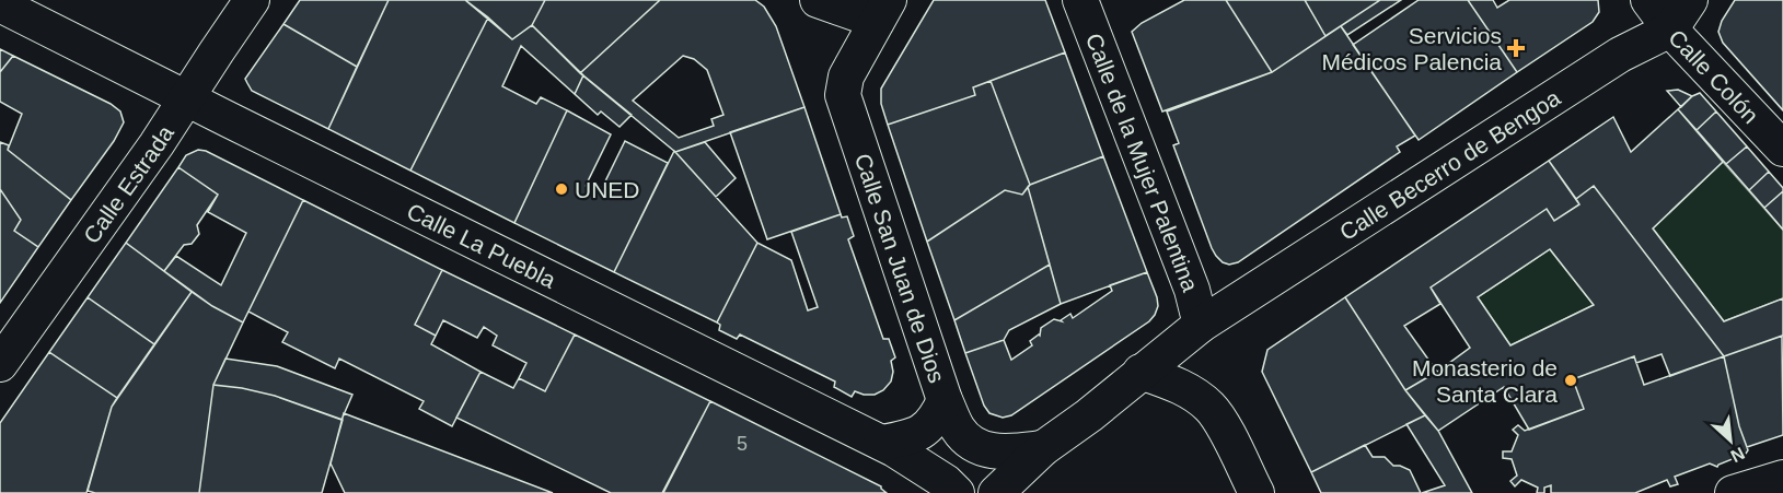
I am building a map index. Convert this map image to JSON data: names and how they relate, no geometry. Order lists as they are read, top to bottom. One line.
{"streets":{"street":["Calle Colón","Calle de la Mujer Palentina","Calle Becerro de Bengoa","Calle Estrada","Calle La Puebla","Calle San Juan de Dios"]},"crossings":[["Calle Colón","Calle Becerro de Bengoa"],["Calle de la Mujer Palentina","Calle Becerro de Bengoa"],["Calle Becerro de Bengoa","Calle San Juan de Dios"],["Calle Estrada","Calle La Puebla"]],"places":{"health":["Servicios Médicos Palencia"],"other":["UNED","Monasterio de Santa Clara"]},"house_numbers":["5"],"north":"bottom right"}
